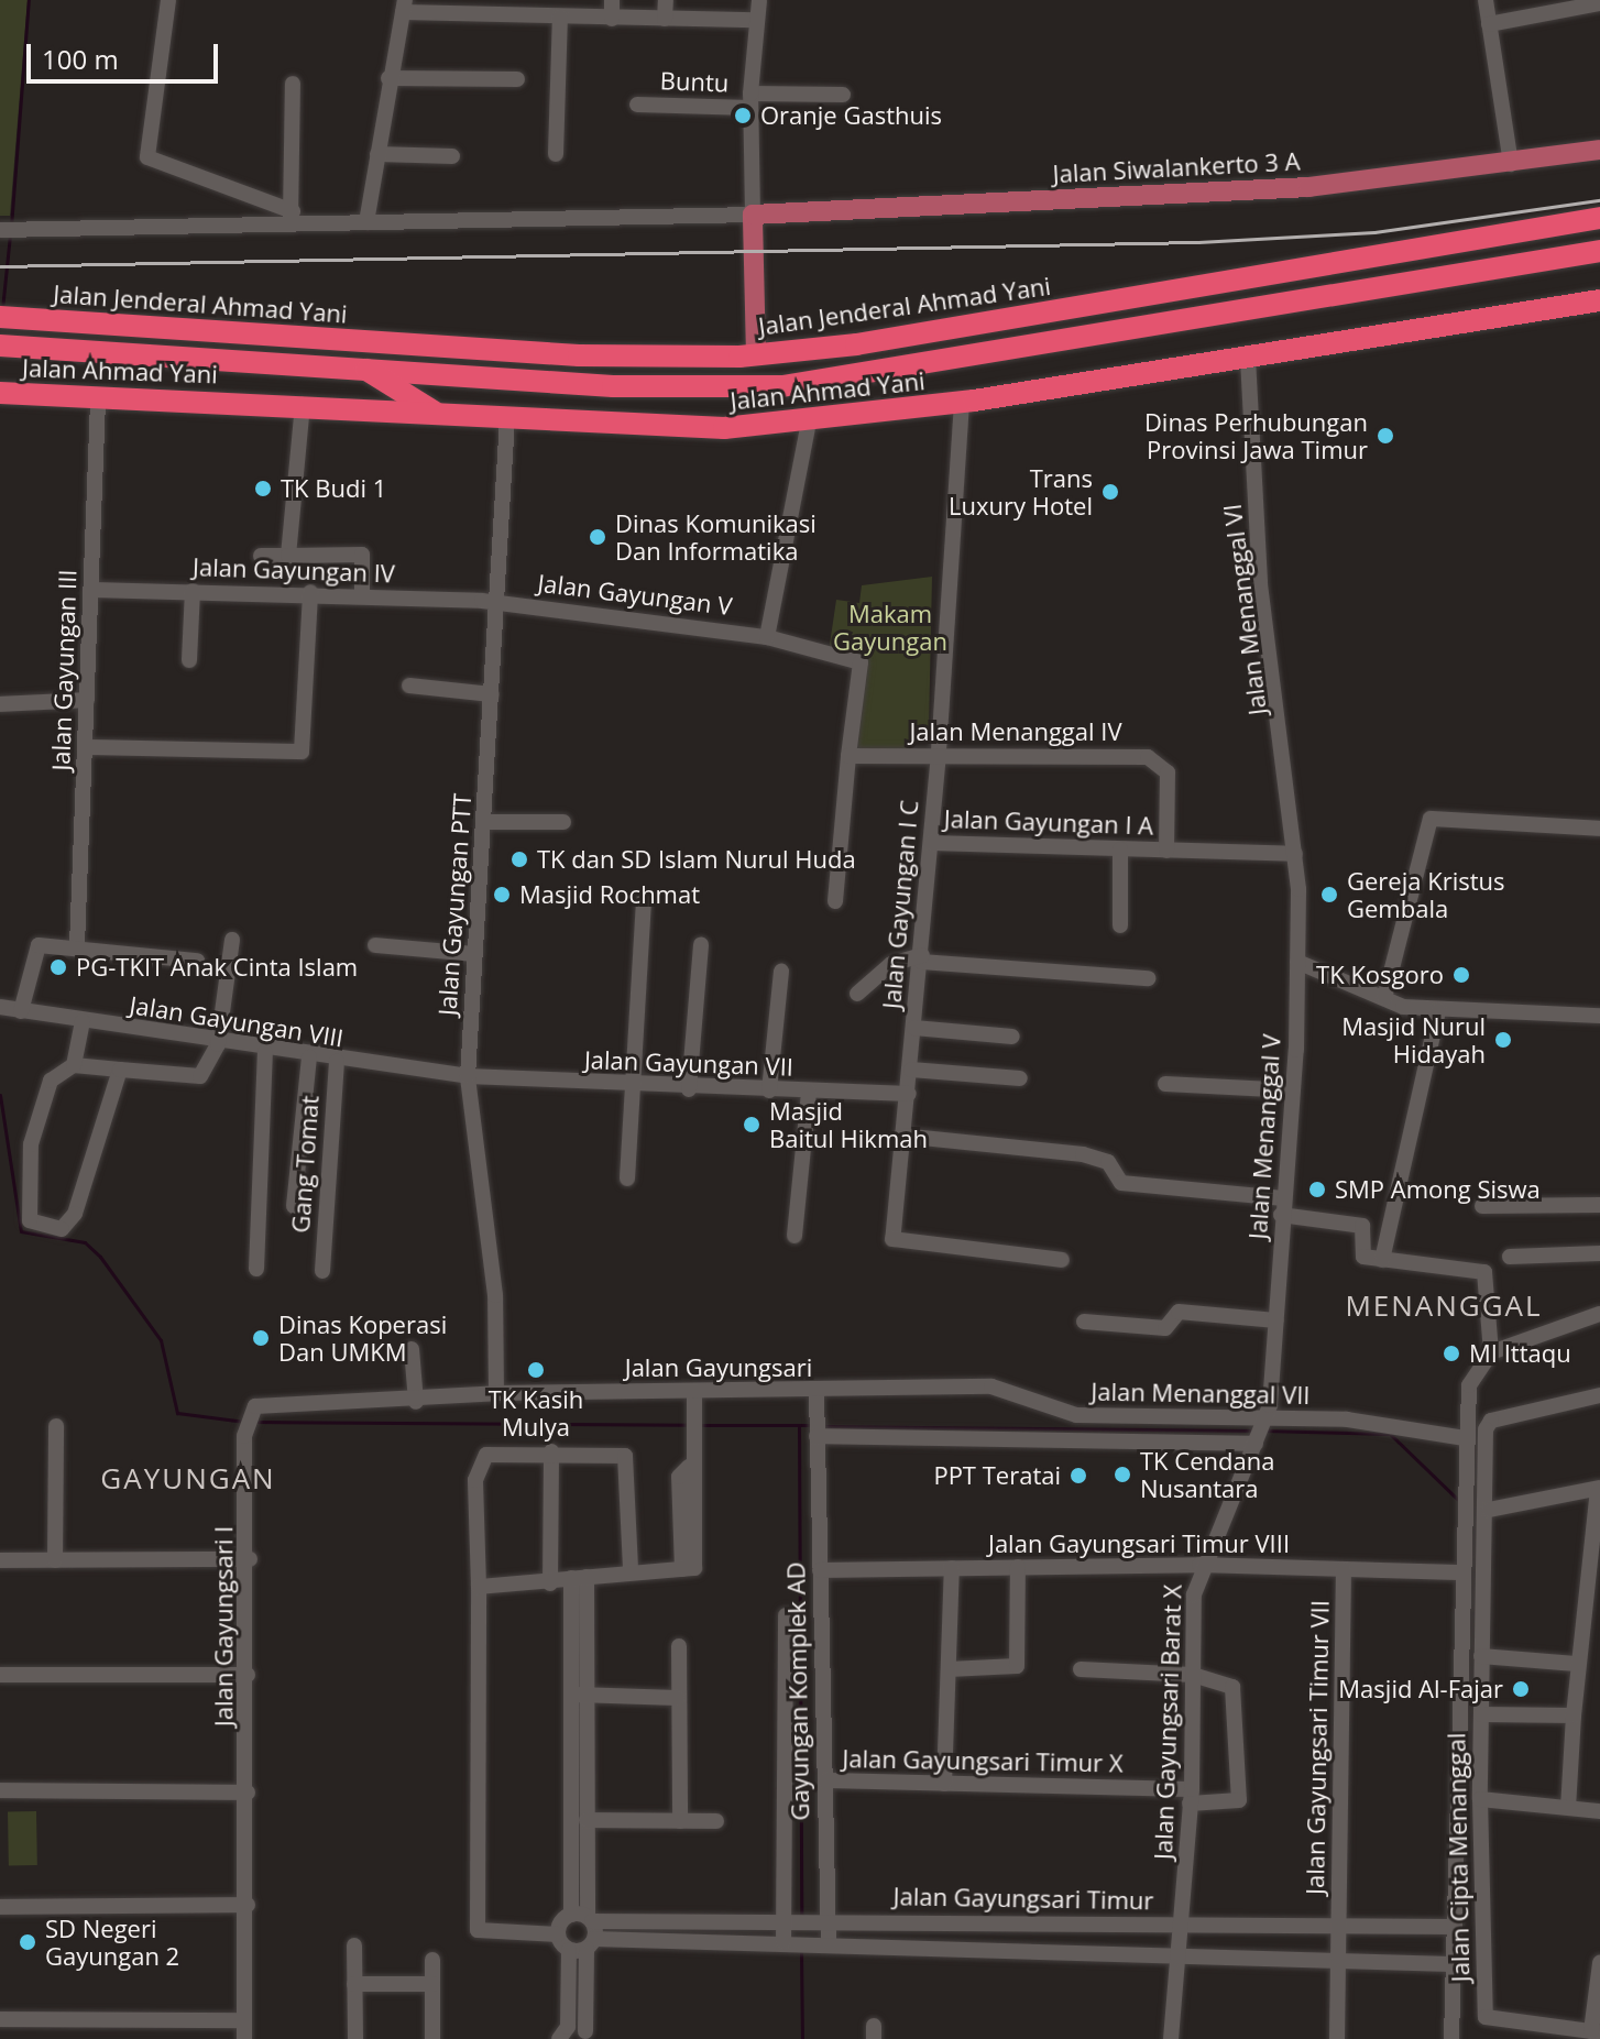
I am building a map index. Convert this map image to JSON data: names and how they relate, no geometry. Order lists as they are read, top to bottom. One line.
{"streets":{"highway":["Jalan Jenderal Ahmad Yani","Jalan Ahmad Yani"],"main road":["Jalan Siwalankerto 3 A"],"street":["Buntu","Jalan Gayungan IV","Jalan Gayungan V","Jalan Menanggal VI","Jalan Gayungan III","Jalan Menanggal IV","Jalan Gayungan I A","Jalan Gayungan PTT","Jalan Gayungan I C","Jalan Gayungan VIII","Jalan Gayungan VII","Jalan Menanggal V","Gang Tomat","Jalan Gayungsari","Jalan Menanggal VII","Jalan Gayungsari Timur VIII","Jalan Gayungsari I","Gayungan Komplek AD","Jalan Gayungsari Barat X","Jalan Gayungsari Timur VII","Jalan Gayungsari Timur X","Jalan Cipta Menanggal","Jalan Gayungsari Timur"]},"crossings":[["Jalan Ahmad Yani","Jalan Menanggal VI"],["Jalan Ahmad Yani","Jalan Gayungan III"],["Jalan Ahmad Yani","Jalan Gayungan PTT"],["Jalan Ahmad Yani","Jalan Gayungan I C"],["Jalan Gayungan IV","Jalan Gayungan V"],["Jalan Gayungan IV","Jalan Gayungan III"],["Jalan Gayungan IV","Jalan Gayungan PTT"],["Jalan Gayungan V","Jalan Menanggal IV"],["Jalan Gayungan V","Jalan Gayungan PTT"],["Jalan Menanggal VI","Jalan Menanggal V"],["Jalan Menanggal IV","Jalan Gayungan I A"],["Jalan Menanggal IV","Jalan Gayungan I C"],["Jalan Gayungan I A","Jalan Gayungan I C"],["Jalan Gayungan PTT","Jalan Gayungan VIII"],["Jalan Gayungan PTT","Jalan Gayungan VII"],["Jalan Gayungan PTT","Jalan Gayungsari"],["Jalan Gayungan PTT","Jalan Gayungsari I"],["Jalan Gayungan I C","Jalan Gayungan VII"],["Jalan Gayungan VIII","Jalan Gayungan VII"],["Jalan Gayungan VIII","Gang Tomat"],["Jalan Menanggal V","Jalan Menanggal VII"],["Jalan Menanggal V","Jalan Gayungsari Barat X"],["Jalan Gayungsari","Jalan Menanggal VII"],["Jalan Gayungsari","Jalan Gayungsari I"],["Jalan Gayungsari","Gayungan Komplek AD"],["Jalan Menanggal VII","Jalan Gayungsari Barat X"],["Jalan Gayungsari Timur VIII","Gayungan Komplek AD"],["Jalan Gayungsari Timur VIII","Jalan Gayungsari Barat X"],["Jalan Gayungsari Timur VIII","Jalan Gayungsari Timur VII"],["Gayungan Komplek AD","Jalan Gayungsari Timur X"],["Gayungan Komplek AD","Jalan Gayungsari Timur"],["Jalan Gayungsari Barat X","Jalan Gayungsari Timur X"],["Jalan Gayungsari Barat X","Jalan Gayungsari Timur"],["Jalan Gayungsari Timur VII","Jalan Gayungsari Timur"]],"districts":["MENANGGAL","GAYUNGAN"],"parks":["Makam Gayungan"],"places":["Oranje Gasthuis","Dinas Perhubungan Provinsi Jawa Timur","TK Budi 1","Trans Luxury Hotel","Dinas Komunikasi Dan Informatika","TK dan SD Islam Nurul Huda","Masjid Rochmat","Gereja Kristus Gembala","PG-TKIT Anak Cinta Islam","TK Kosgoro","Masjid Nurul Hidayah","Masjid Baitul Hikmah","SMP Among Siswa","Dinas Koperasi Dan UMKM","MI Ittaqu","TK Kasih Mulya","TK Cendana Nusantara","PPT Teratai","Masjid Al-Fajar","SD Negeri Gayungan 2"],"scale_bar":"100 m"}
